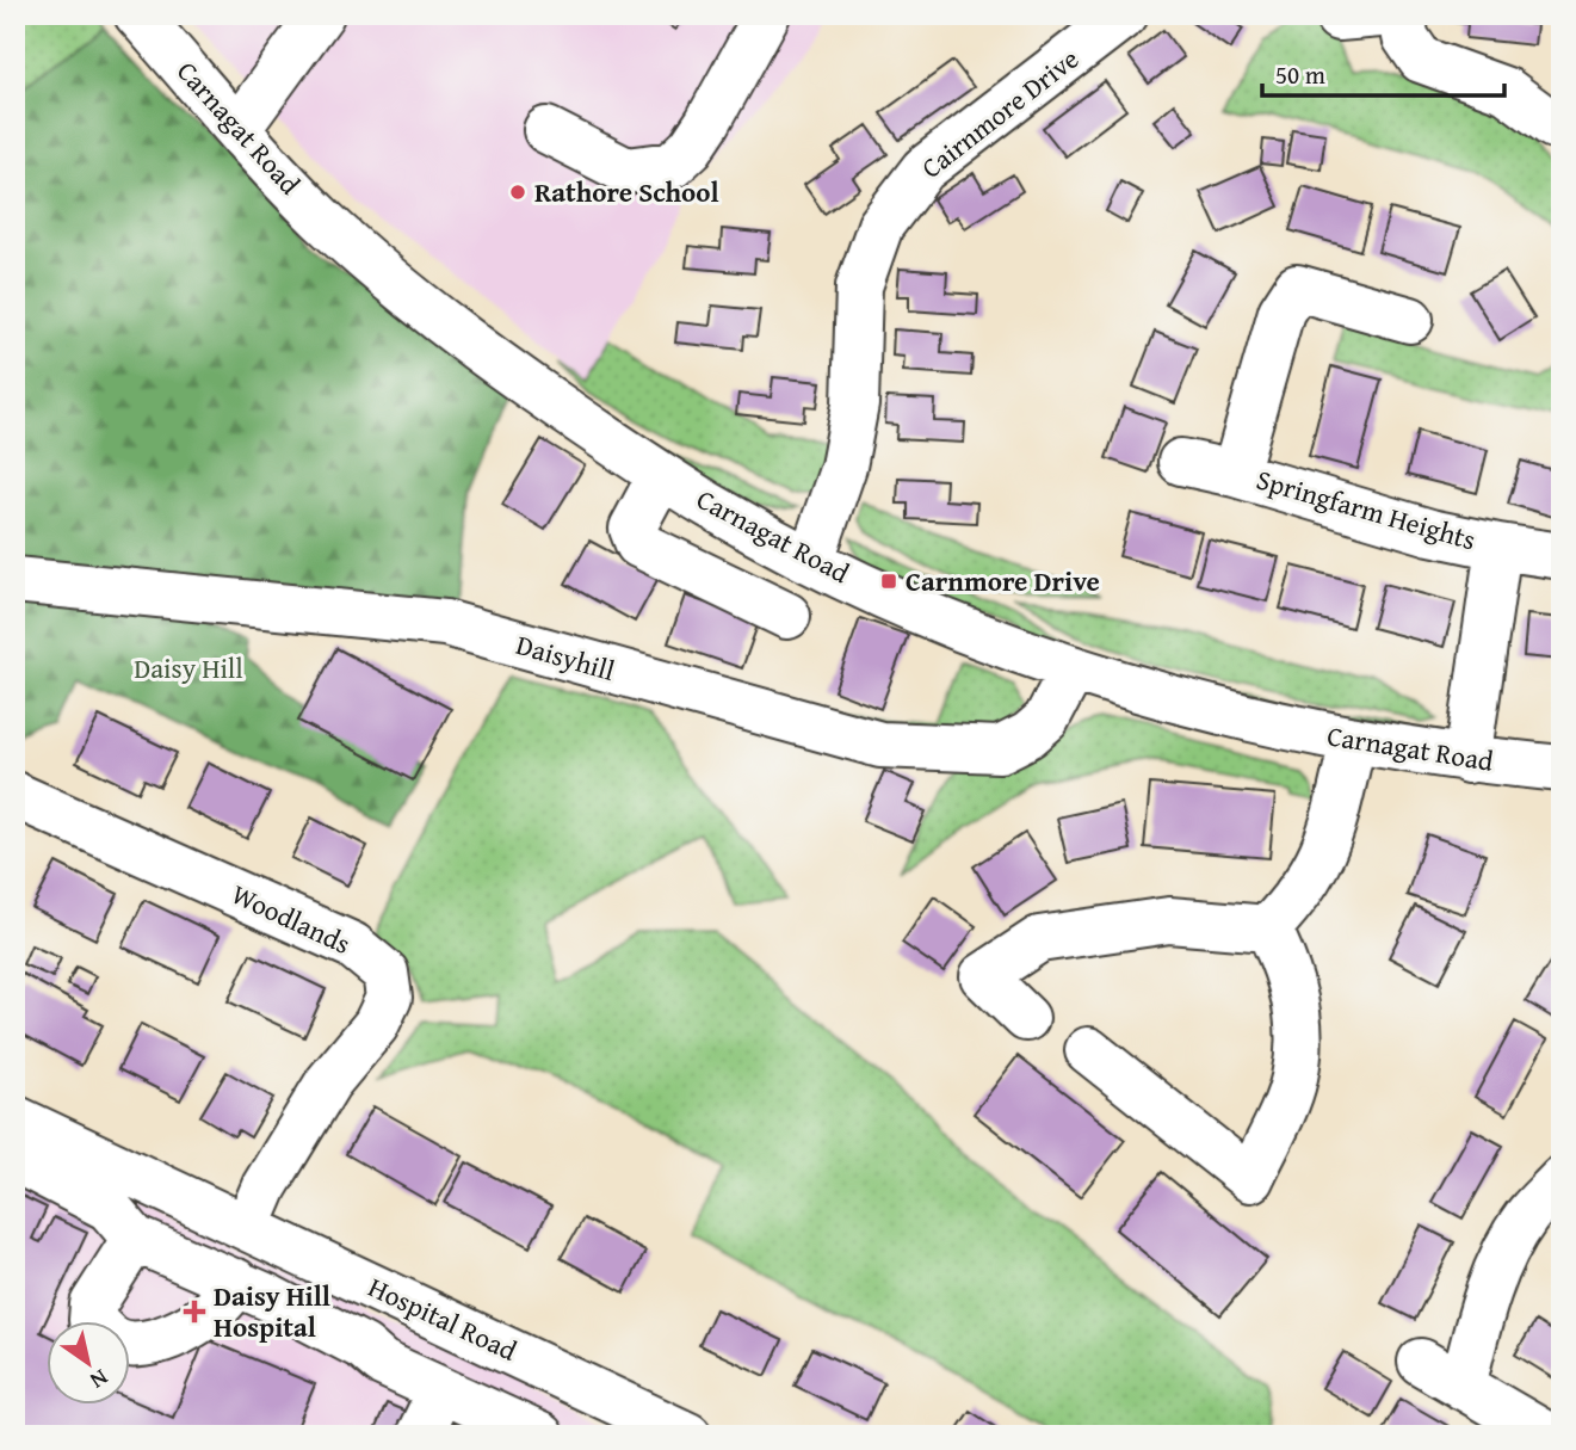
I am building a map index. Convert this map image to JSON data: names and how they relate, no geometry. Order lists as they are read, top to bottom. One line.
{"streets":{"street":["Cairnmore Drive","Carnagat Road","Springfarm Heights","Daisyhill","Woodlands","Hospital Road"]},"crossings":[["Cairnmore Drive","Carnagat Road"],["Carnagat Road","Springfarm Heights"],["Carnagat Road","Daisyhill"],["Woodlands","Hospital Road"]],"parks":["Daisy Hill"],"places":{"other":["Rathore School"],"transit":["Carnmore Drive"],"health":["Daisy Hill Hospital"]},"scale_bar":"50 m","north":"bottom right"}
